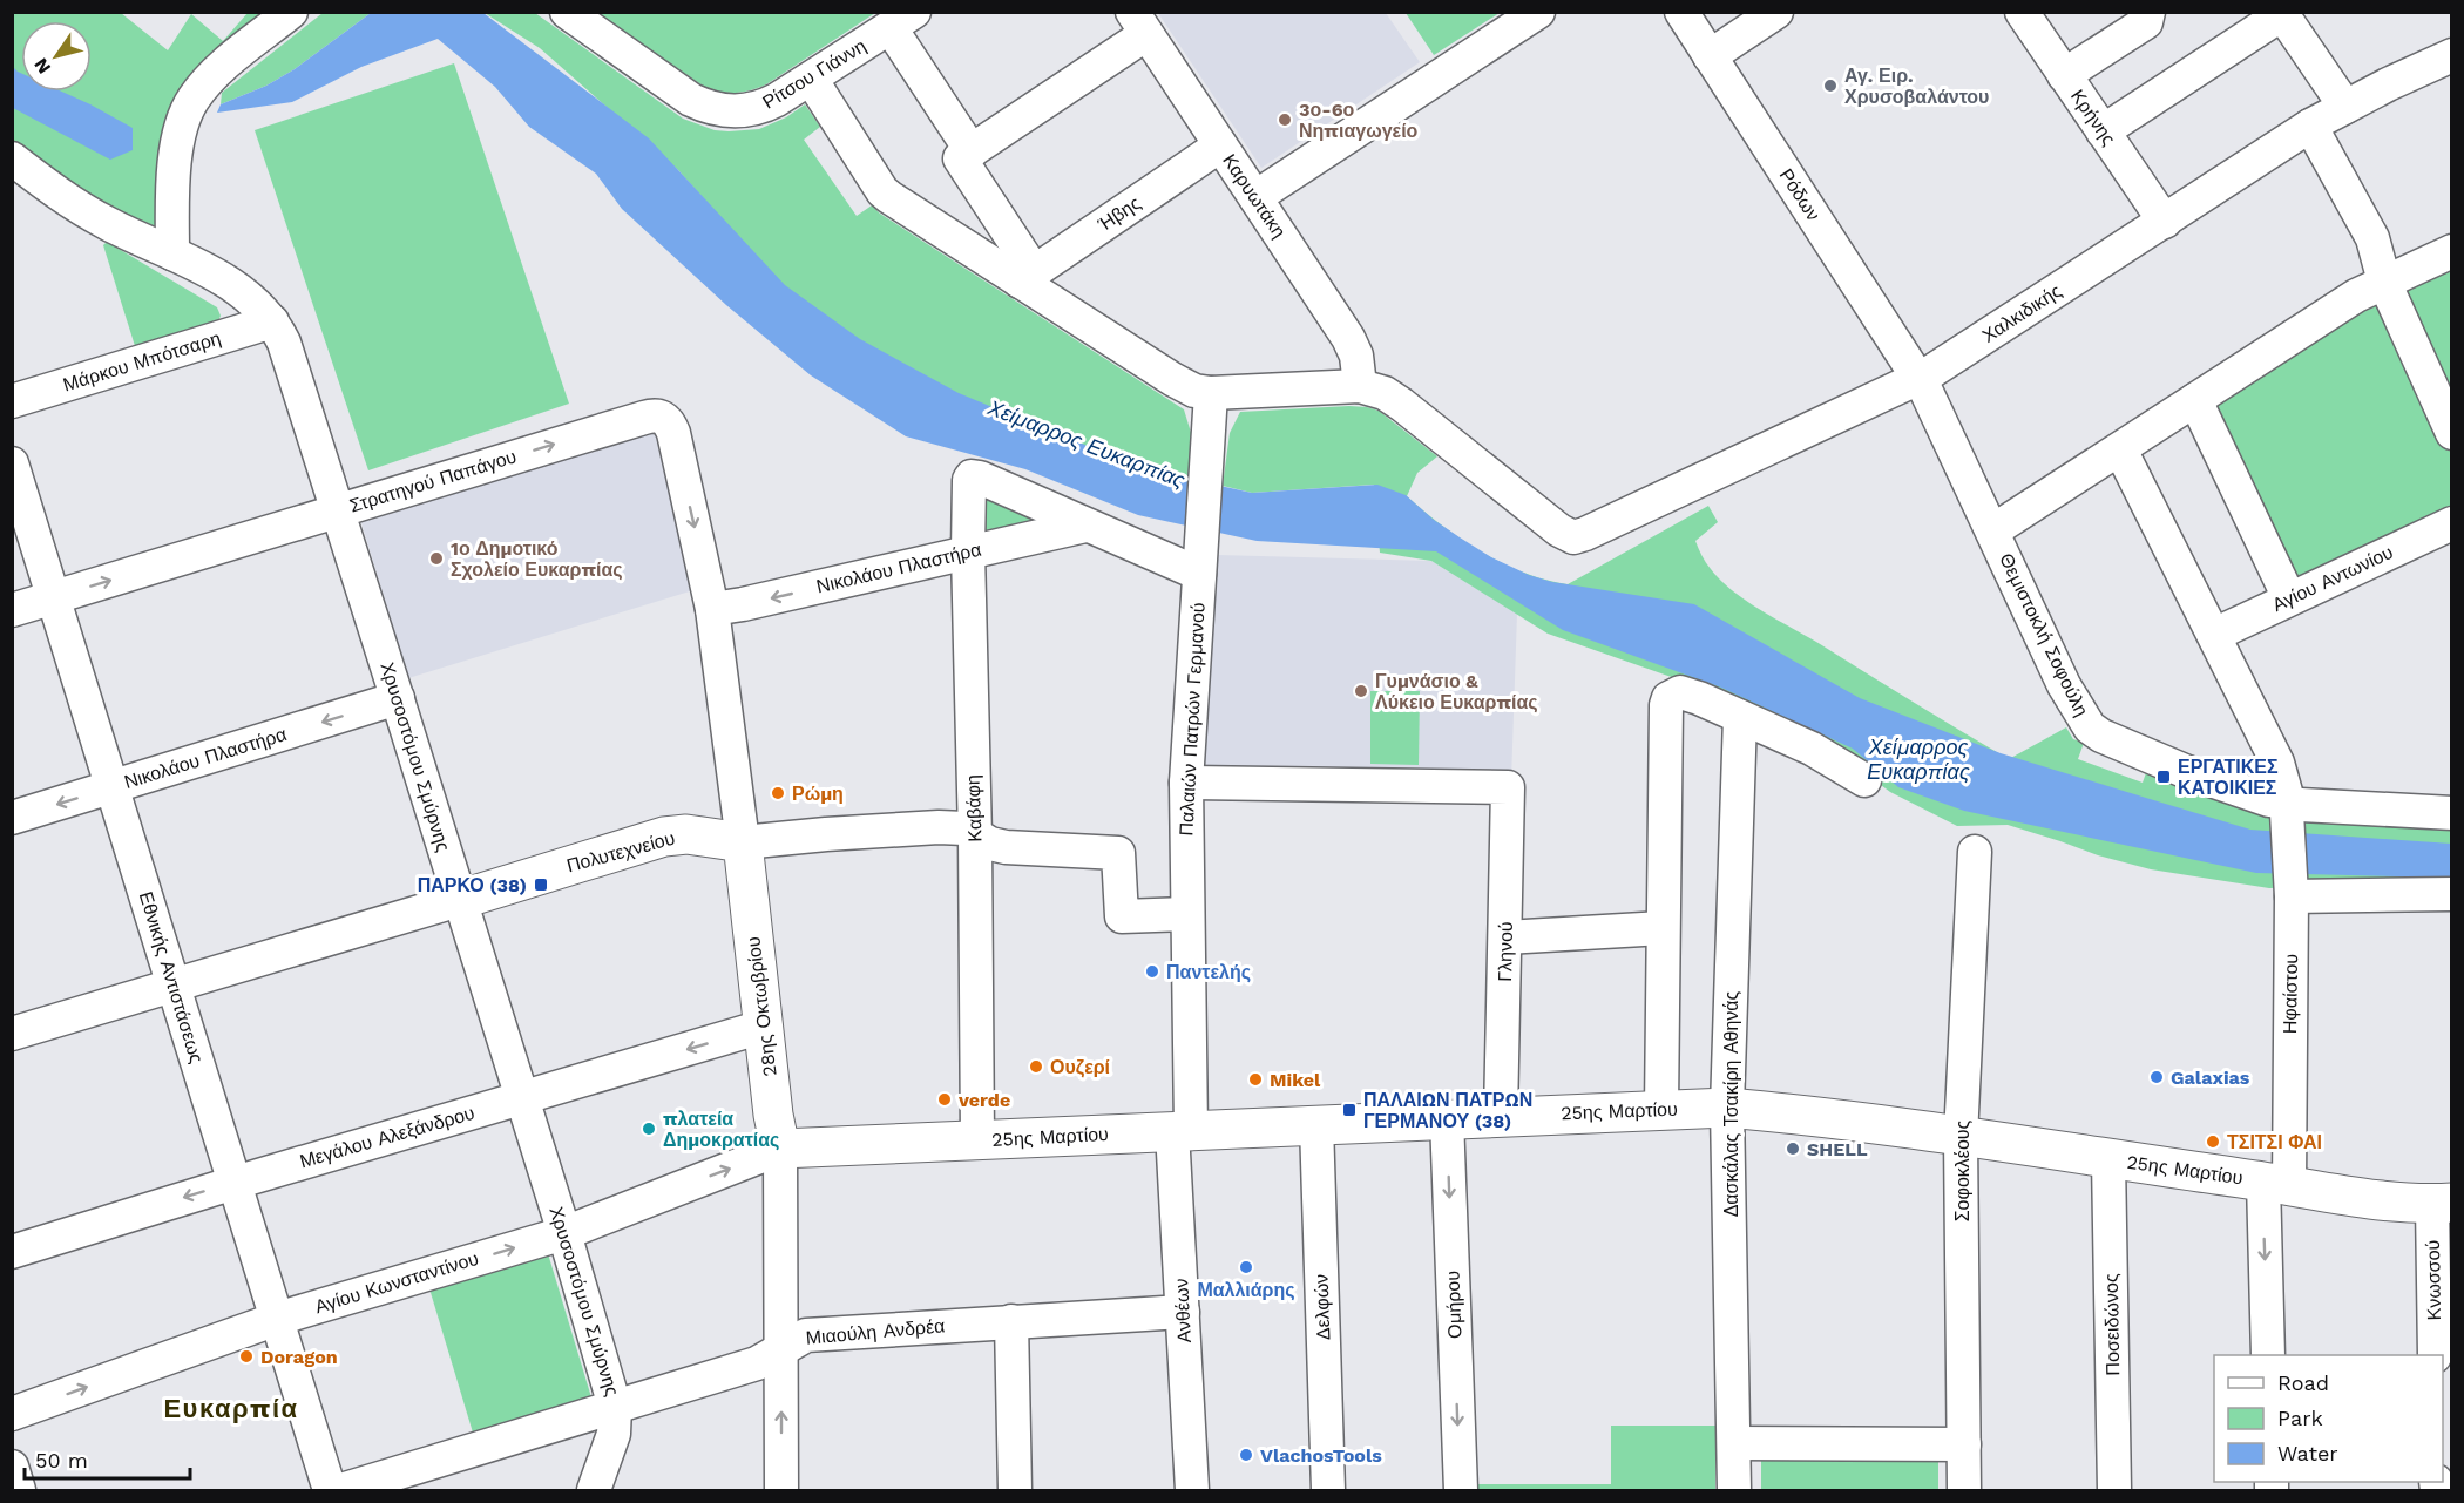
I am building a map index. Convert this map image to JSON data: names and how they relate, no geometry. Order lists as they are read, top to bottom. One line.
{"streets":{"main road":["Πολυτεχνείου","28ης Οκτωβρίου","25ης Μαρτίου"],"street":["Ρίτσου Γιάννη","Κρήνης","Ρόδων","Καρυωτάκη","Ήβης","Χαλκιδικής","Μάρκου Μπότσαρη","Στρατηγού Παπάγου","Νικολάου Πλαστήρα","Αγίου Αντωνίου","Θεμιστοκλή Σοφούλη","Παλαιών Πατρών Γερμανού","Χρυσοστόμου Σμύρνης","Καβάφη","Γληνού","Εθνικής Αντιστάσεως","Ηφαίστου","Δασκάλας Τσακίρη Αθηνάς","Μεγάλου Αλεξάνδρου","Σοφοκλέους","Κνωσσού","Αγίου Κωνσταντίνου","Ομήρου","Δελφών","Ανθέων","Ποσειδώνος","Μιαούλη Ανδρέα"]},"crossings":[["Κρήνης","Χαλκιδικής"],["Ρόδων","Χαλκιδικής"],["Ρόδων","Θεμιστοκλή Σοφούλη"],["Καρυωτάκη","Ήβης"],["Καρυωτάκη","Χαλκιδικής"],["Χαλκιδικής","Θεμιστοκλή Σοφούλη"],["Μάρκου Μπότσαρη","Χρυσοστόμου Σμύρνης"],["Στρατηγού Παπάγου","Νικολάου Πλαστήρα"],["Στρατηγού Παπάγου","Χρυσοστόμου Σμύρνης"],["Στρατηγού Παπάγου","Εθνικής Αντιστάσεως"],["Στρατηγού Παπάγου","28ης Οκτωβρίου"],["Νικολάου Πλαστήρα","Χρυσοστόμου Σμύρνης"],["Νικολάου Πλαστήρα","Καβάφη"],["Νικολάου Πλαστήρα","Εθνικής Αντιστάσεως"],["Νικολάου Πλαστήρα","28ης Οκτωβρίου"],["Θεμιστοκλή Σοφούλη","Ηφαίστου"],["Παλαιών Πατρών Γερμανού","Πολυτεχνείου"],["Παλαιών Πατρών Γερμανού","Γληνού"],["Παλαιών Πατρών Γερμανού","25ης Μαρτίου"],["Παλαιών Πατρών Γερμανού","Ανθέων"],["Χρυσοστόμου Σμύρνης","Πολυτεχνείου"],["Χρυσοστόμου Σμύρνης","Μεγάλου Αλεξάνδρου"],["Χρυσοστόμου Σμύρνης","Αγίου Κωνσταντίνου"],["Χρυσοστόμου Σμύρνης","Μιαούλη Ανδρέα"],["Καβάφη","Πολυτεχνείου"],["Καβάφη","25ης Μαρτίου"],["Πολυτεχνείου","Εθνικής Αντιστάσεως"],["Πολυτεχνείου","28ης Οκτωβρίου"],["Γληνού","25ης Μαρτίου"],["Εθνικής Αντιστάσεως","Μεγάλου Αλεξάνδρου"],["Εθνικής Αντιστάσεως","Αγίου Κωνσταντίνου"],["Ηφαίστου","25ης Μαρτίου"],["28ης Οκτωβρίου","25ης Μαρτίου"],["28ης Οκτωβρίου","Μεγάλου Αλεξάνδρου"],["28ης Οκτωβρίου","Αγίου Κωνσταντίνου"],["28ης Οκτωβρίου","Μιαούλη Ανδρέα"],["Δασκάλας Τσακίρη Αθηνάς","25ης Μαρτίου"],["25ης Μαρτίου","Σοφοκλέους"],["25ης Μαρτίου","Κνωσσού"],["25ης Μαρτίου","Αγίου Κωνσταντίνου"],["25ης Μαρτίου","Ομήρου"],["25ης Μαρτίου","Δελφών"],["25ης Μαρτίου","Ανθέων"],["25ης Μαρτίου","Ποσειδώνος"],["Ανθέων","Μιαούλη Ανδρέα"]],"one_way":["Νικολάου Πλαστήρα","Μεγάλου Αλεξάνδρου","Αγίου Κωνσταντίνου","Ομήρου"],"districts":["Ευκαρπία"],"water":["Χείμαρρος Ευκαρπίας"],"places":{"other":["Αγ. Ειρ. Χρυσοβαλάντου","3ο-6ο Νηπιαγωγείο","1ο Δημοτικό Σχολείο Ευκαρπίας","Γυμνάσιο & Λύκειο Ευκαρπίας","Ρώμη","Παντελής","Ουζερί","Galaxias","Mikel","verde","πλατεία Δημοκρατίας","ΤΣΙΤΣΙ ΦΑΙ","SHELL","Μαλλιάρης","Doragon","VlachosTools"],"transit":["ΕΡΓΑΤΙΚΕΣ ΚΑΤΟΙΚΙΕΣ","ΠΑΡΚΟ (38)","ΠΑΛΑΙΩΝ ΠΑΤΡΩΝ ΓΕΡΜΑΝΟΥ (38)"]},"legend":["Road","Park","Water"],"scale_bar":"50 m","north":"bottom left"}
